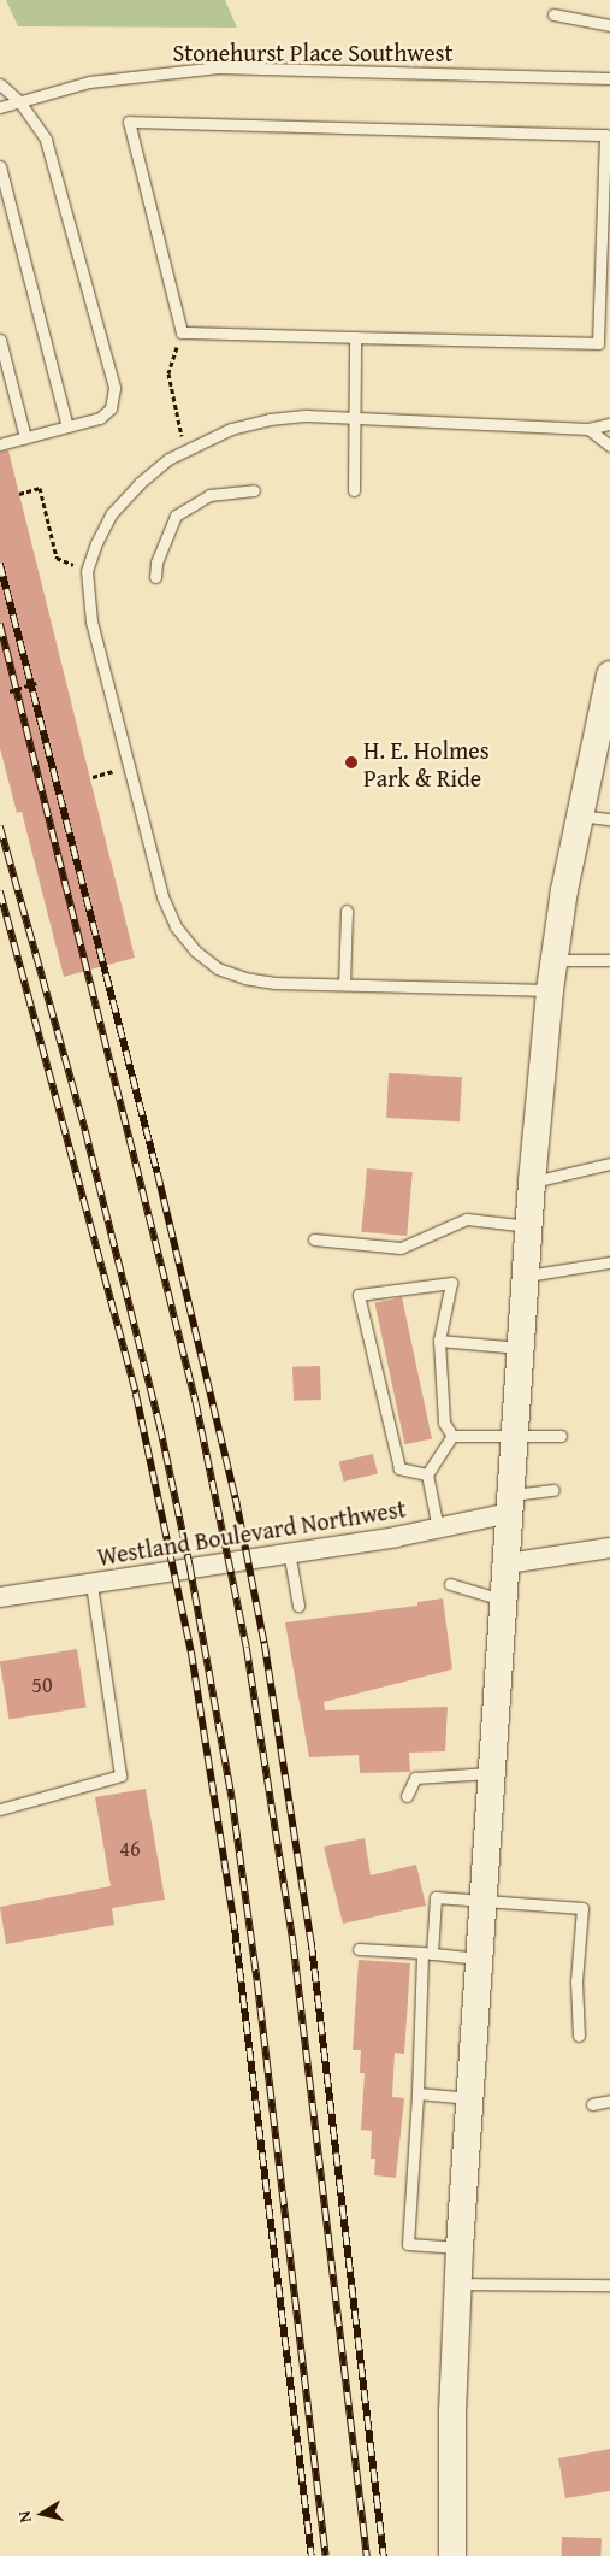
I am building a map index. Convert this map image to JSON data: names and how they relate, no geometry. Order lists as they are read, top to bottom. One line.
{"streets":{"street":["Westland Boulevard Northwest"],"lane":["Stonehurst Place Southwest"]},"places":["H. E. Holmes Park & Ride"],"house_numbers":["50","46"],"north":"left"}
